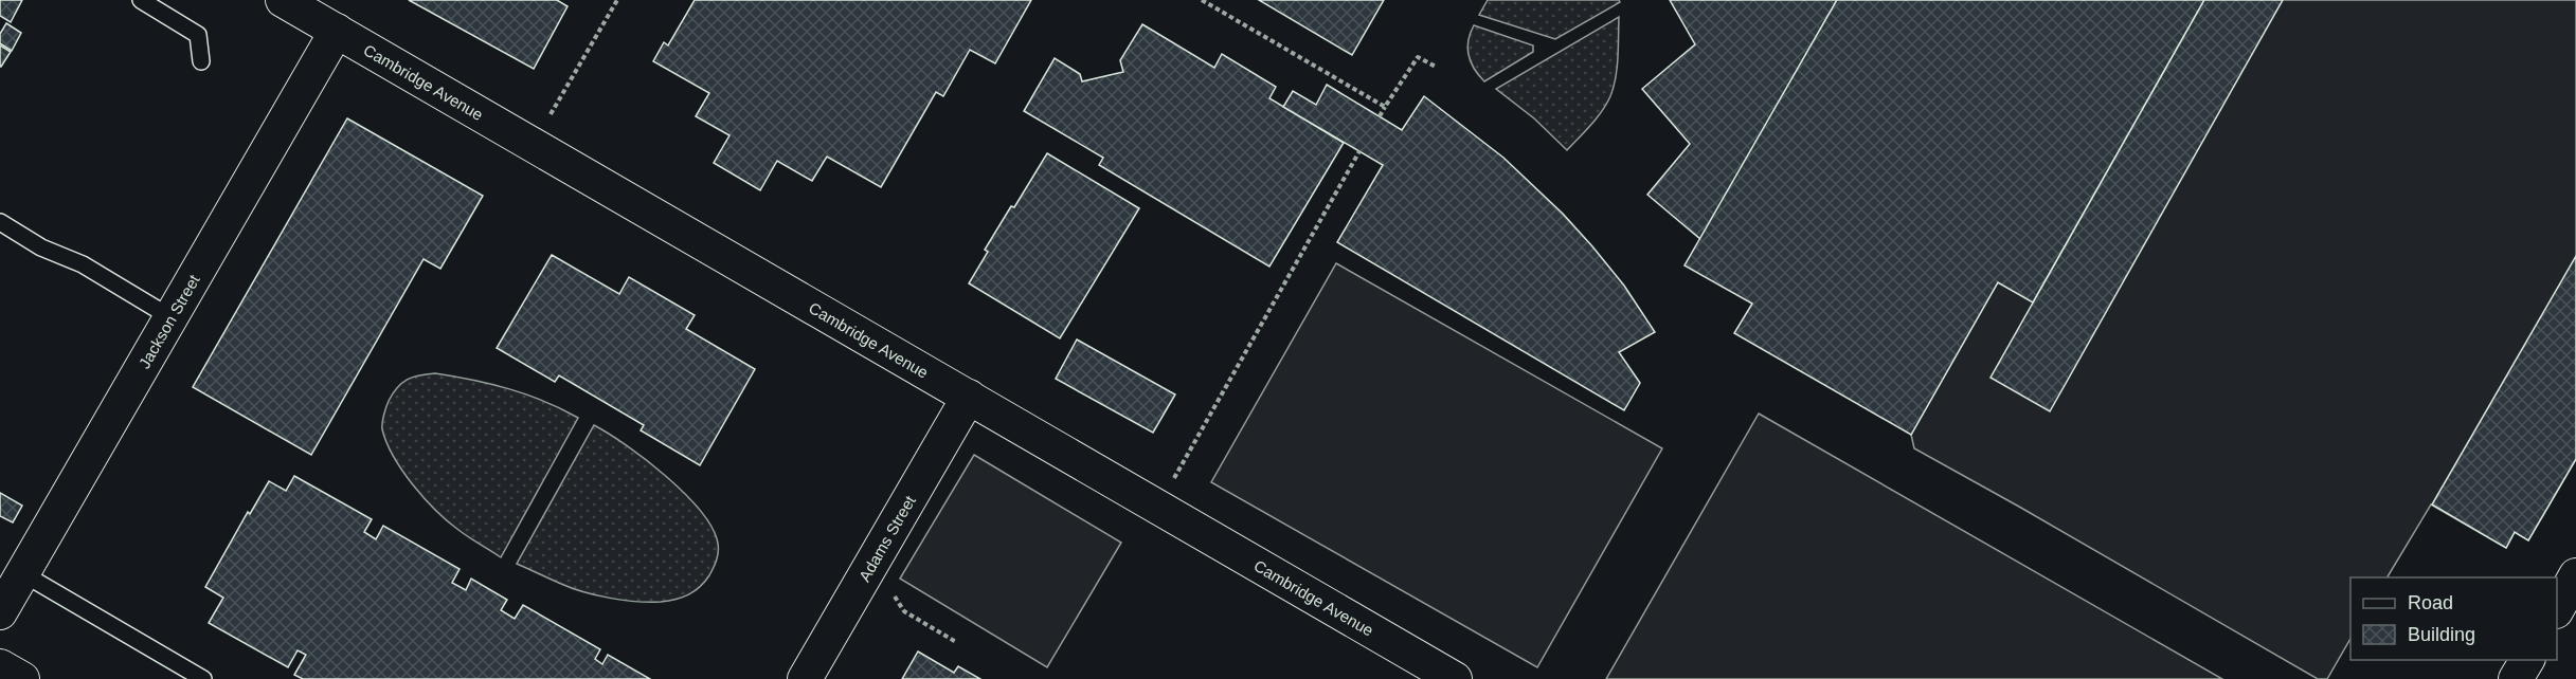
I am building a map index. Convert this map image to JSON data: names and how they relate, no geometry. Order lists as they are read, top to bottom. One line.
{"streets":{"street":["Cambridge Avenue","Jackson Street","Adams Street"]},"crossings":[["Cambridge Avenue","Jackson Street"],["Cambridge Avenue","Adams Street"]],"legend":["Road","Building"]}
